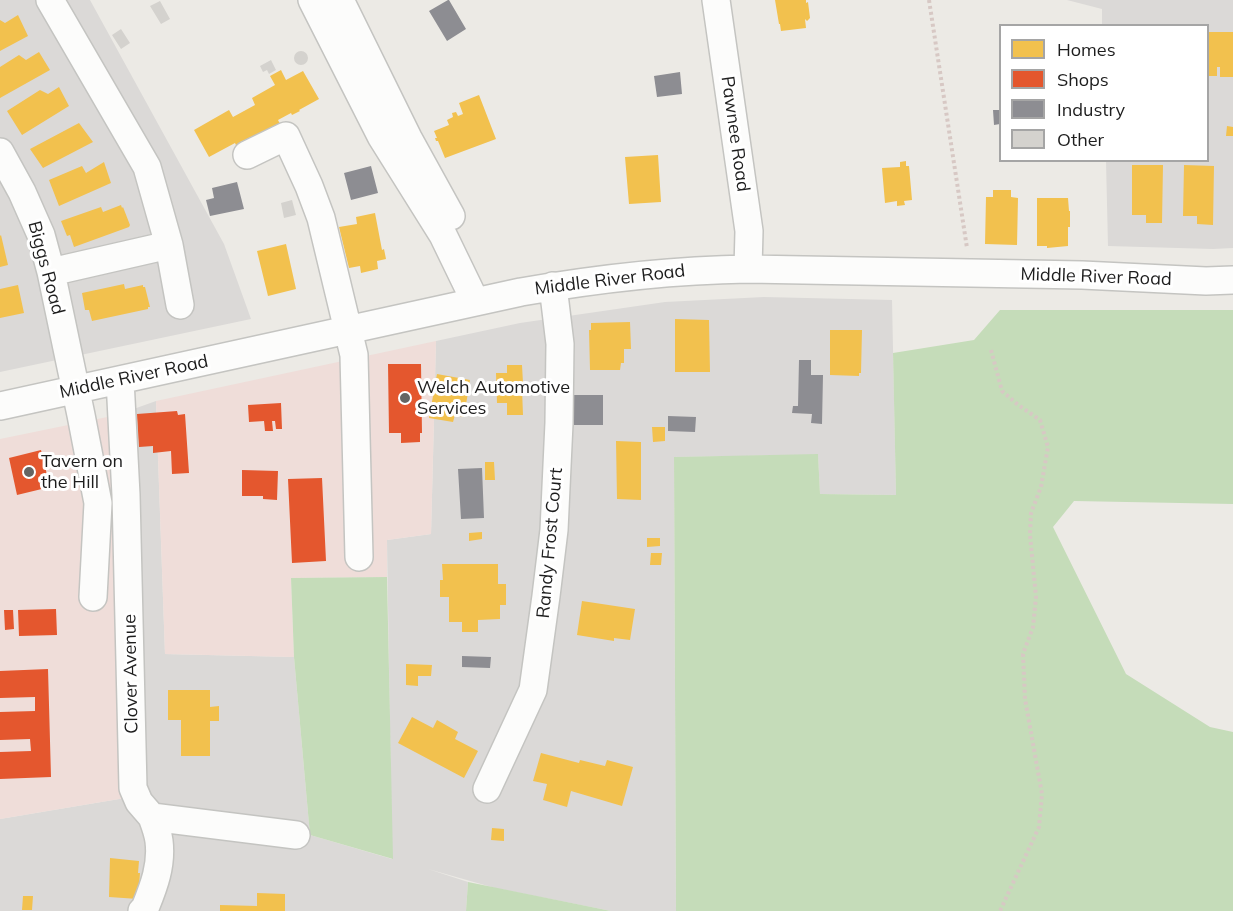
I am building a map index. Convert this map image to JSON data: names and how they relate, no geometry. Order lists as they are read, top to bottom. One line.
{"streets":{"street":["Pawnee Road","Biggs Road","Middle River Road","Randy Frost Court","Clover Avenue"]},"crossings":[["Pawnee Road","Middle River Road"],["Biggs Road","Middle River Road"],["Middle River Road","Randy Frost Court"],["Middle River Road","Clover Avenue"]],"places":["Welch Automotive Services","Tavern on the Hill"],"legend":["Homes","Shops","Industry","Other"]}
